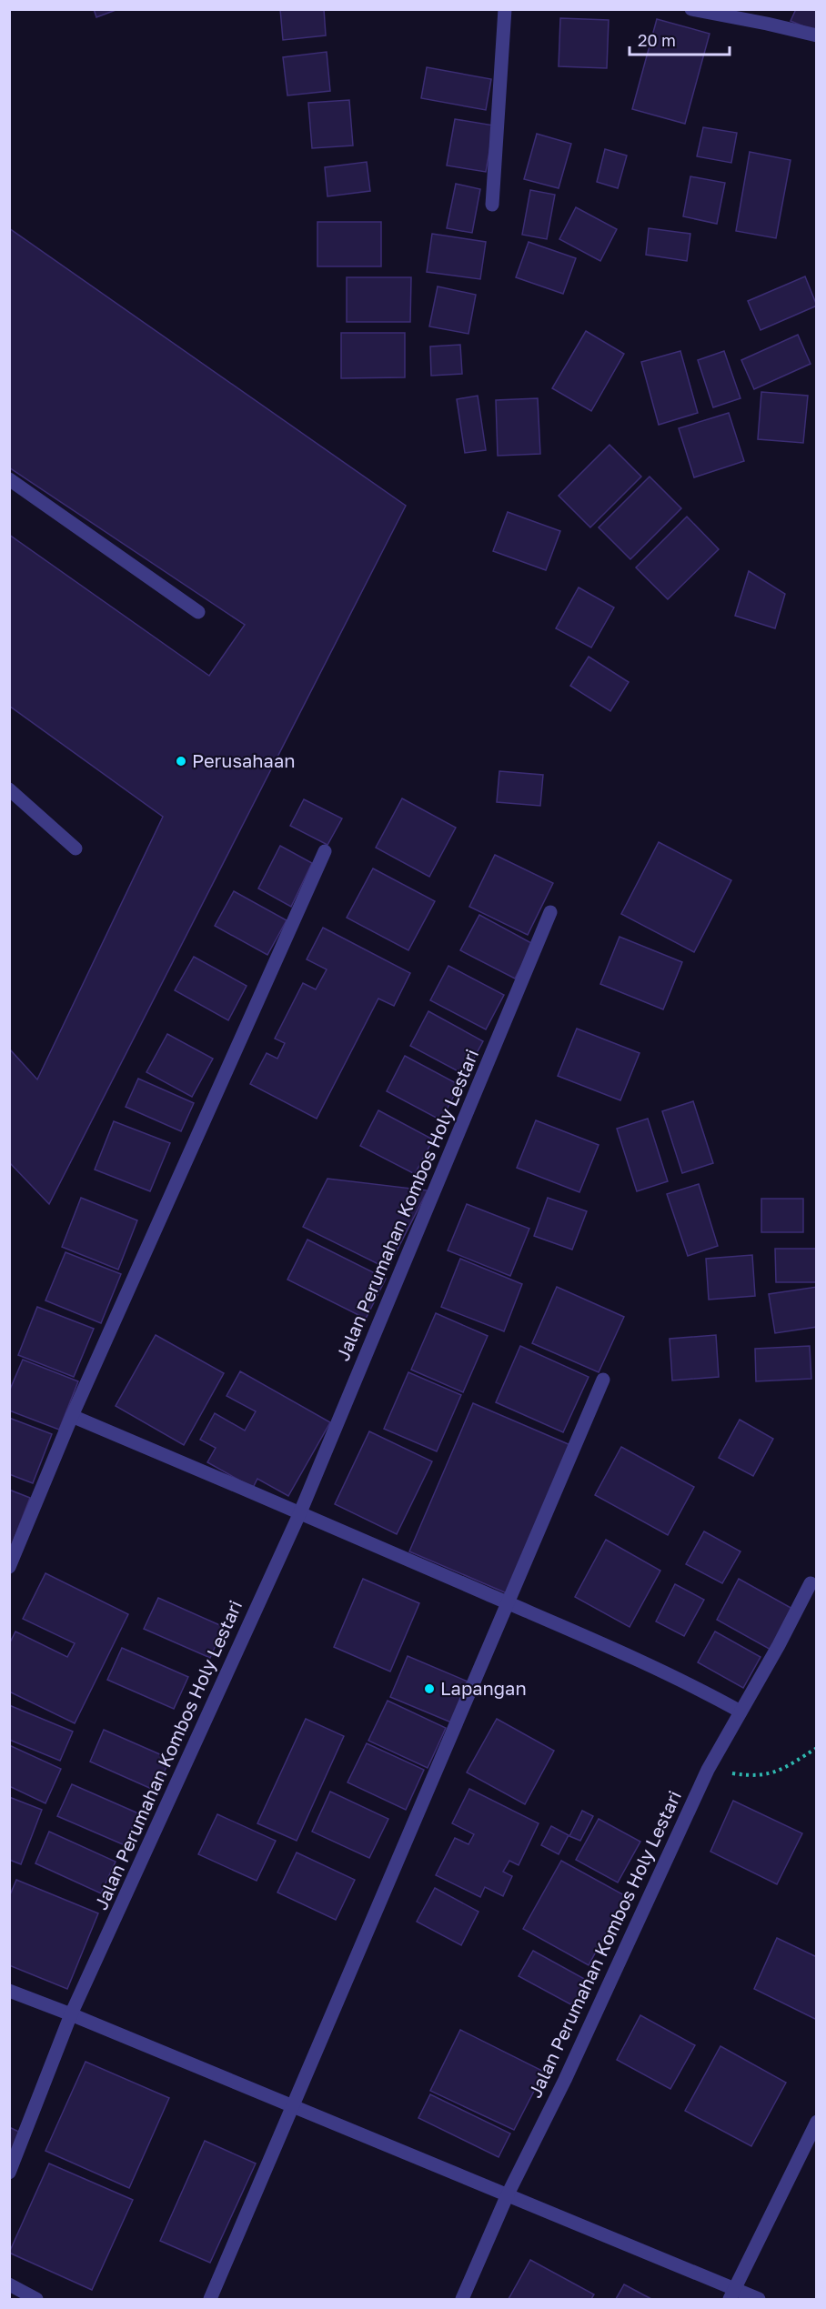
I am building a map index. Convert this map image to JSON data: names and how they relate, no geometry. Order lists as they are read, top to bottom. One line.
{"streets":{"street":["Jalan Perumahan Kombos Holy Lestari"]},"places":["Perusahaan","Lapangan"],"scale_bar":"20 m"}
